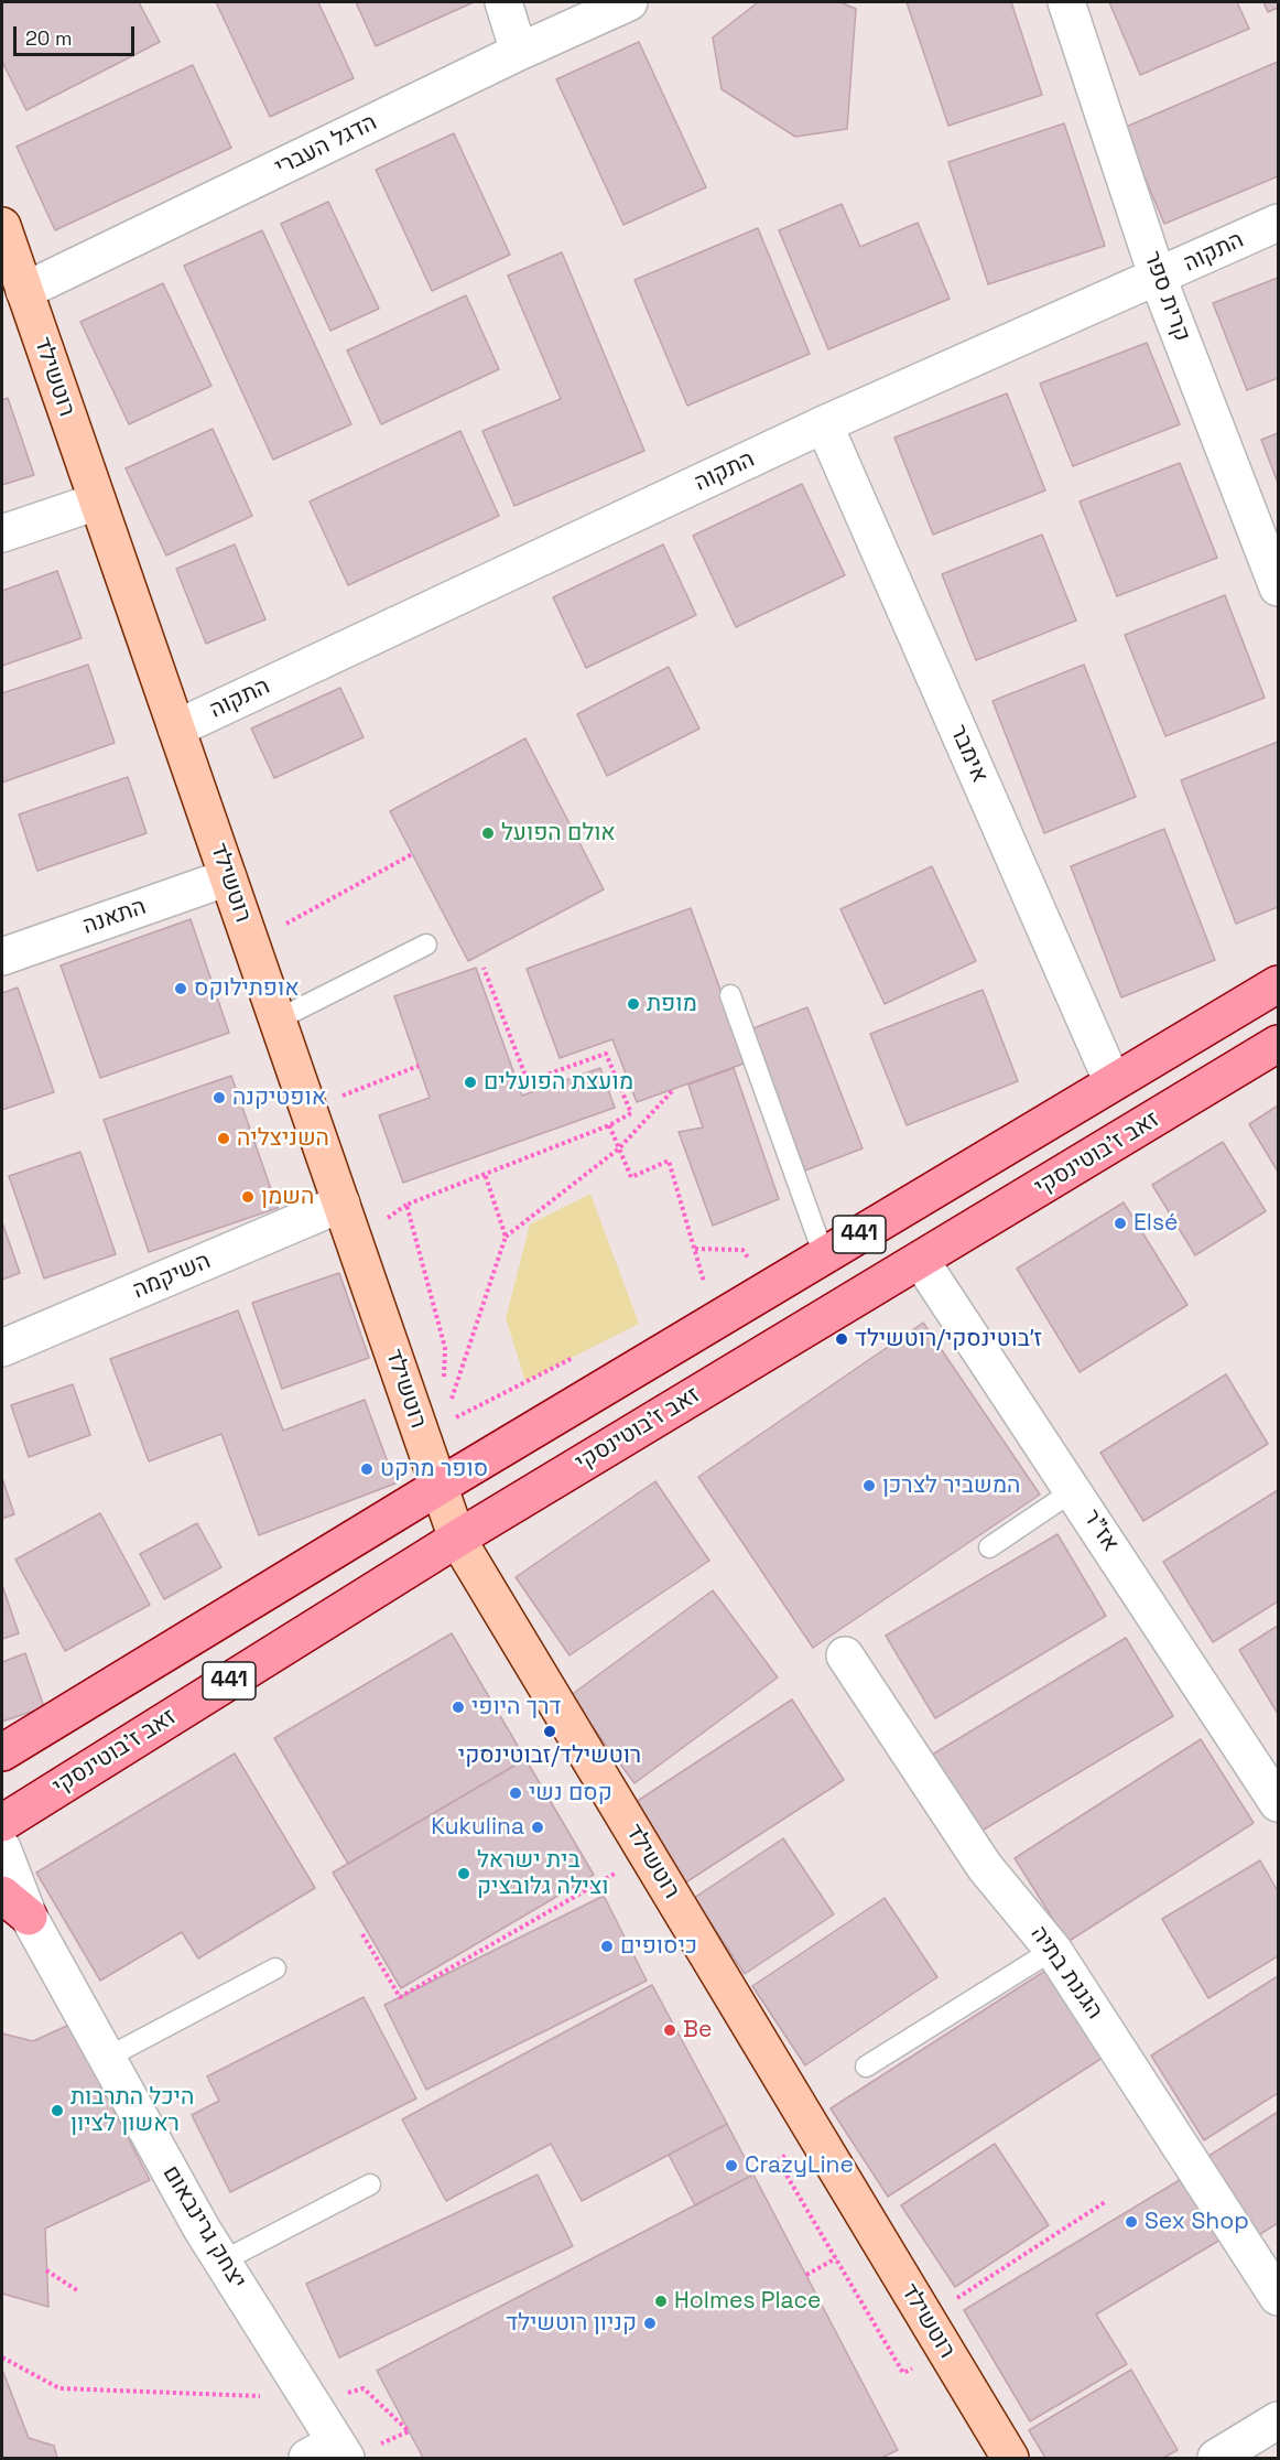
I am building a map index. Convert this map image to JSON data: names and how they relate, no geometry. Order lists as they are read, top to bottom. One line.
{"streets":{"main road":["רוטשילד","זאב ז'בוטינסקי","441"],"street":["הדגל העברי","התקוה","קרית ספר","אימבר","התאנה","השיקמה","אז\"ר","הגננת בתיה","יצחק גרינבאום"]},"crossings":[["הדגל העברי","רוטשילד"],["התקוה","קרית ספר"],["התקוה","רוטשילד"],["התקוה","אימבר"],["רוטשילד","התאנה"],["רוטשילד","זאב ז'בוטינסקי"],["רוטשילד","441"],["רוטשילד","השיקמה"],["אימבר","441"],["זאב ז'בוטינסקי","אז\"ר"]],"places":["אולם הפועל","אופתילוקס","מופת","מועצת הפועלים","אופטיקנה","השניצליה","השמן","Elsé","ז׳בוטינסקי/רוטשילד","סופר מרקט","המשביר לצרכן","דרך היופי","רוטשילד/זבוטינסקי","קסם נשי","Kukulina","בית ישראל וצילה גלובציק","כיסופים","Be","היכל התרבות ראשון לציון","CrazyLine","Sex Shop","Holmes Place","קניון רוטשילד"],"scale_bar":"20 m"}
